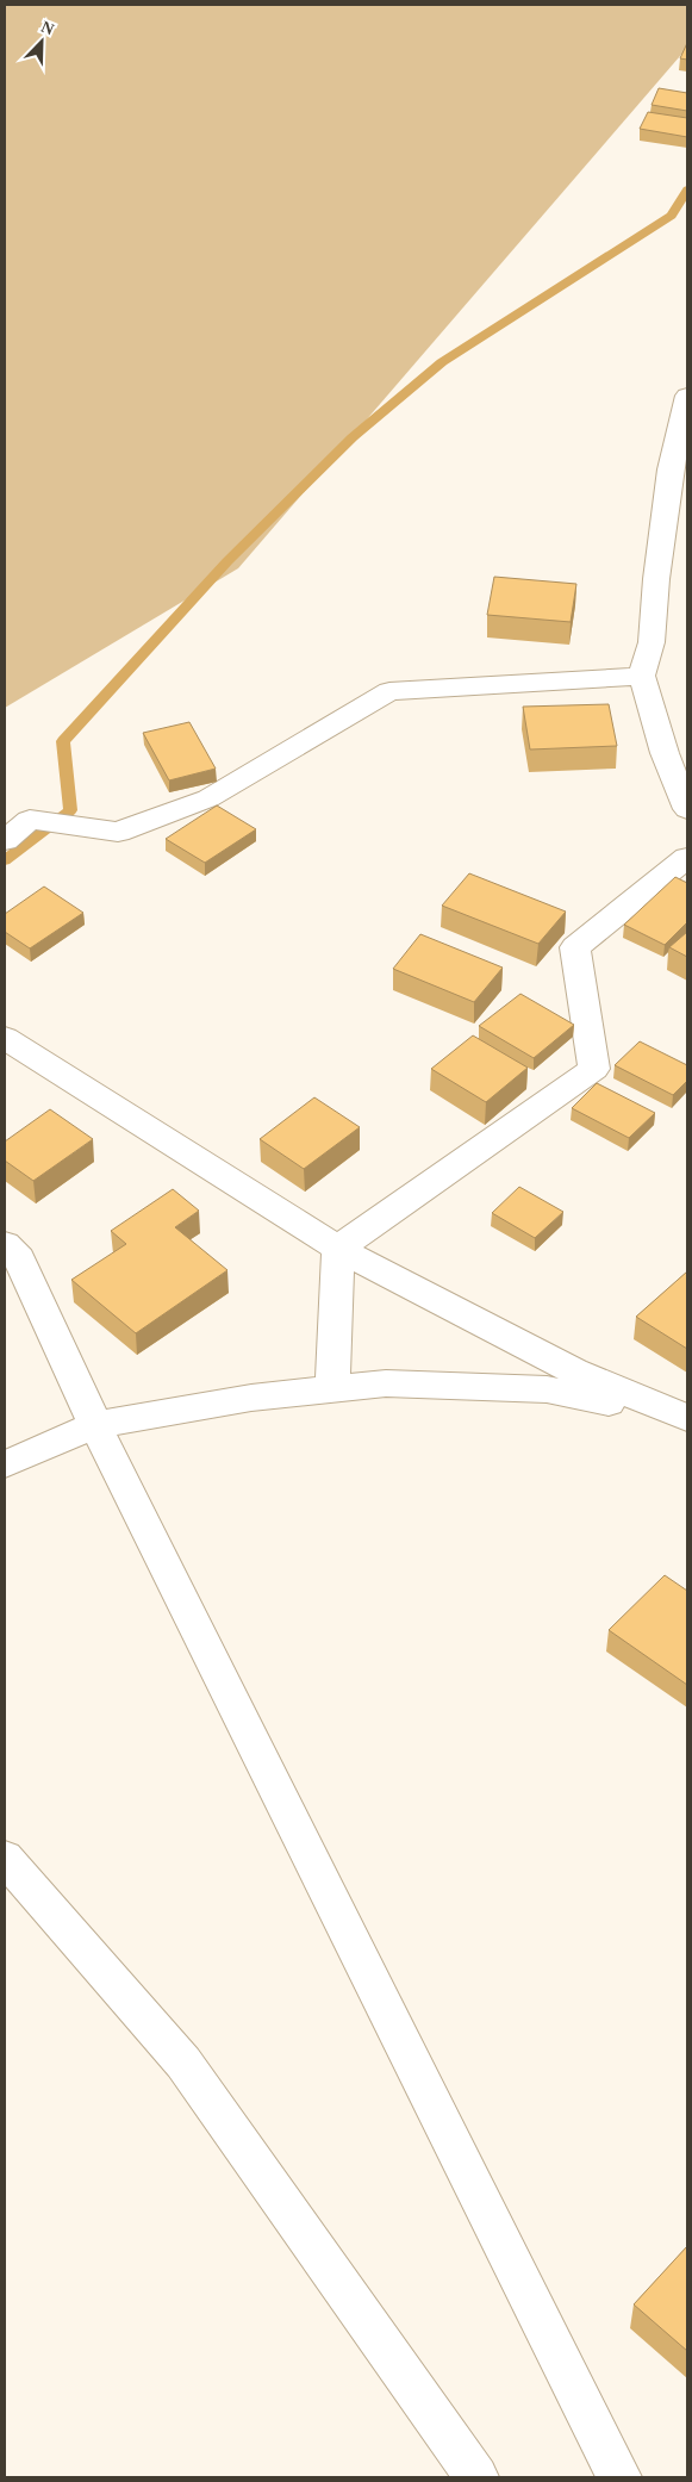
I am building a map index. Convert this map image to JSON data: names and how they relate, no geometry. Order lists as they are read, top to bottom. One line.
{"north":"top right"}
